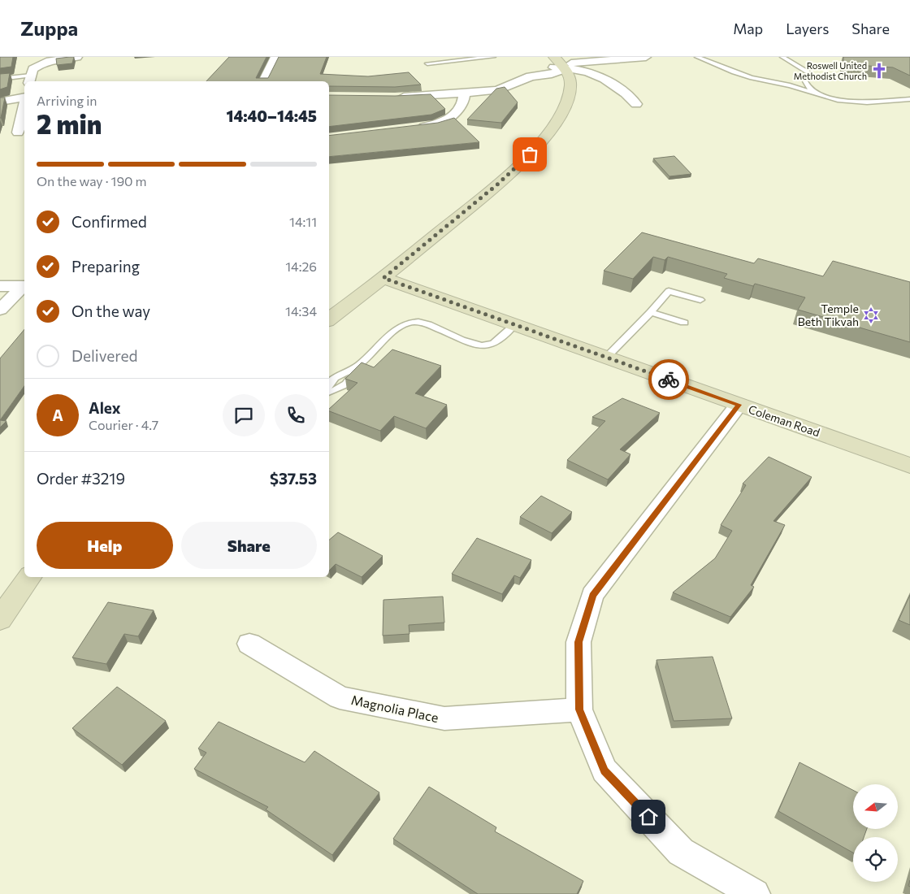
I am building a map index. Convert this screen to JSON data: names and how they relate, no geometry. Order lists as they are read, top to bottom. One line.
{"streets":{"main road":["Coleman Road"],"street":["Magnolia Place"]},"places":{"church":["Roswell United Methodist Church"],"synagogue":["Temple Beth Tikvah"]},"north":"left","page":{"header":"Zuppa","nav":["Map","Layers","Share"],"heading":["2 min","Arriving in","14:40–14:45"],"panel":["Alex","Courier · 4.7","Order #3219","$37.53"],"bar":"On the way · 190 m","list":[["Confirmed","14:11"],["Preparing","14:26"],["On the way","14:34"],"Delivered"],"round":"A","buttons":["Help","Share"]}}
